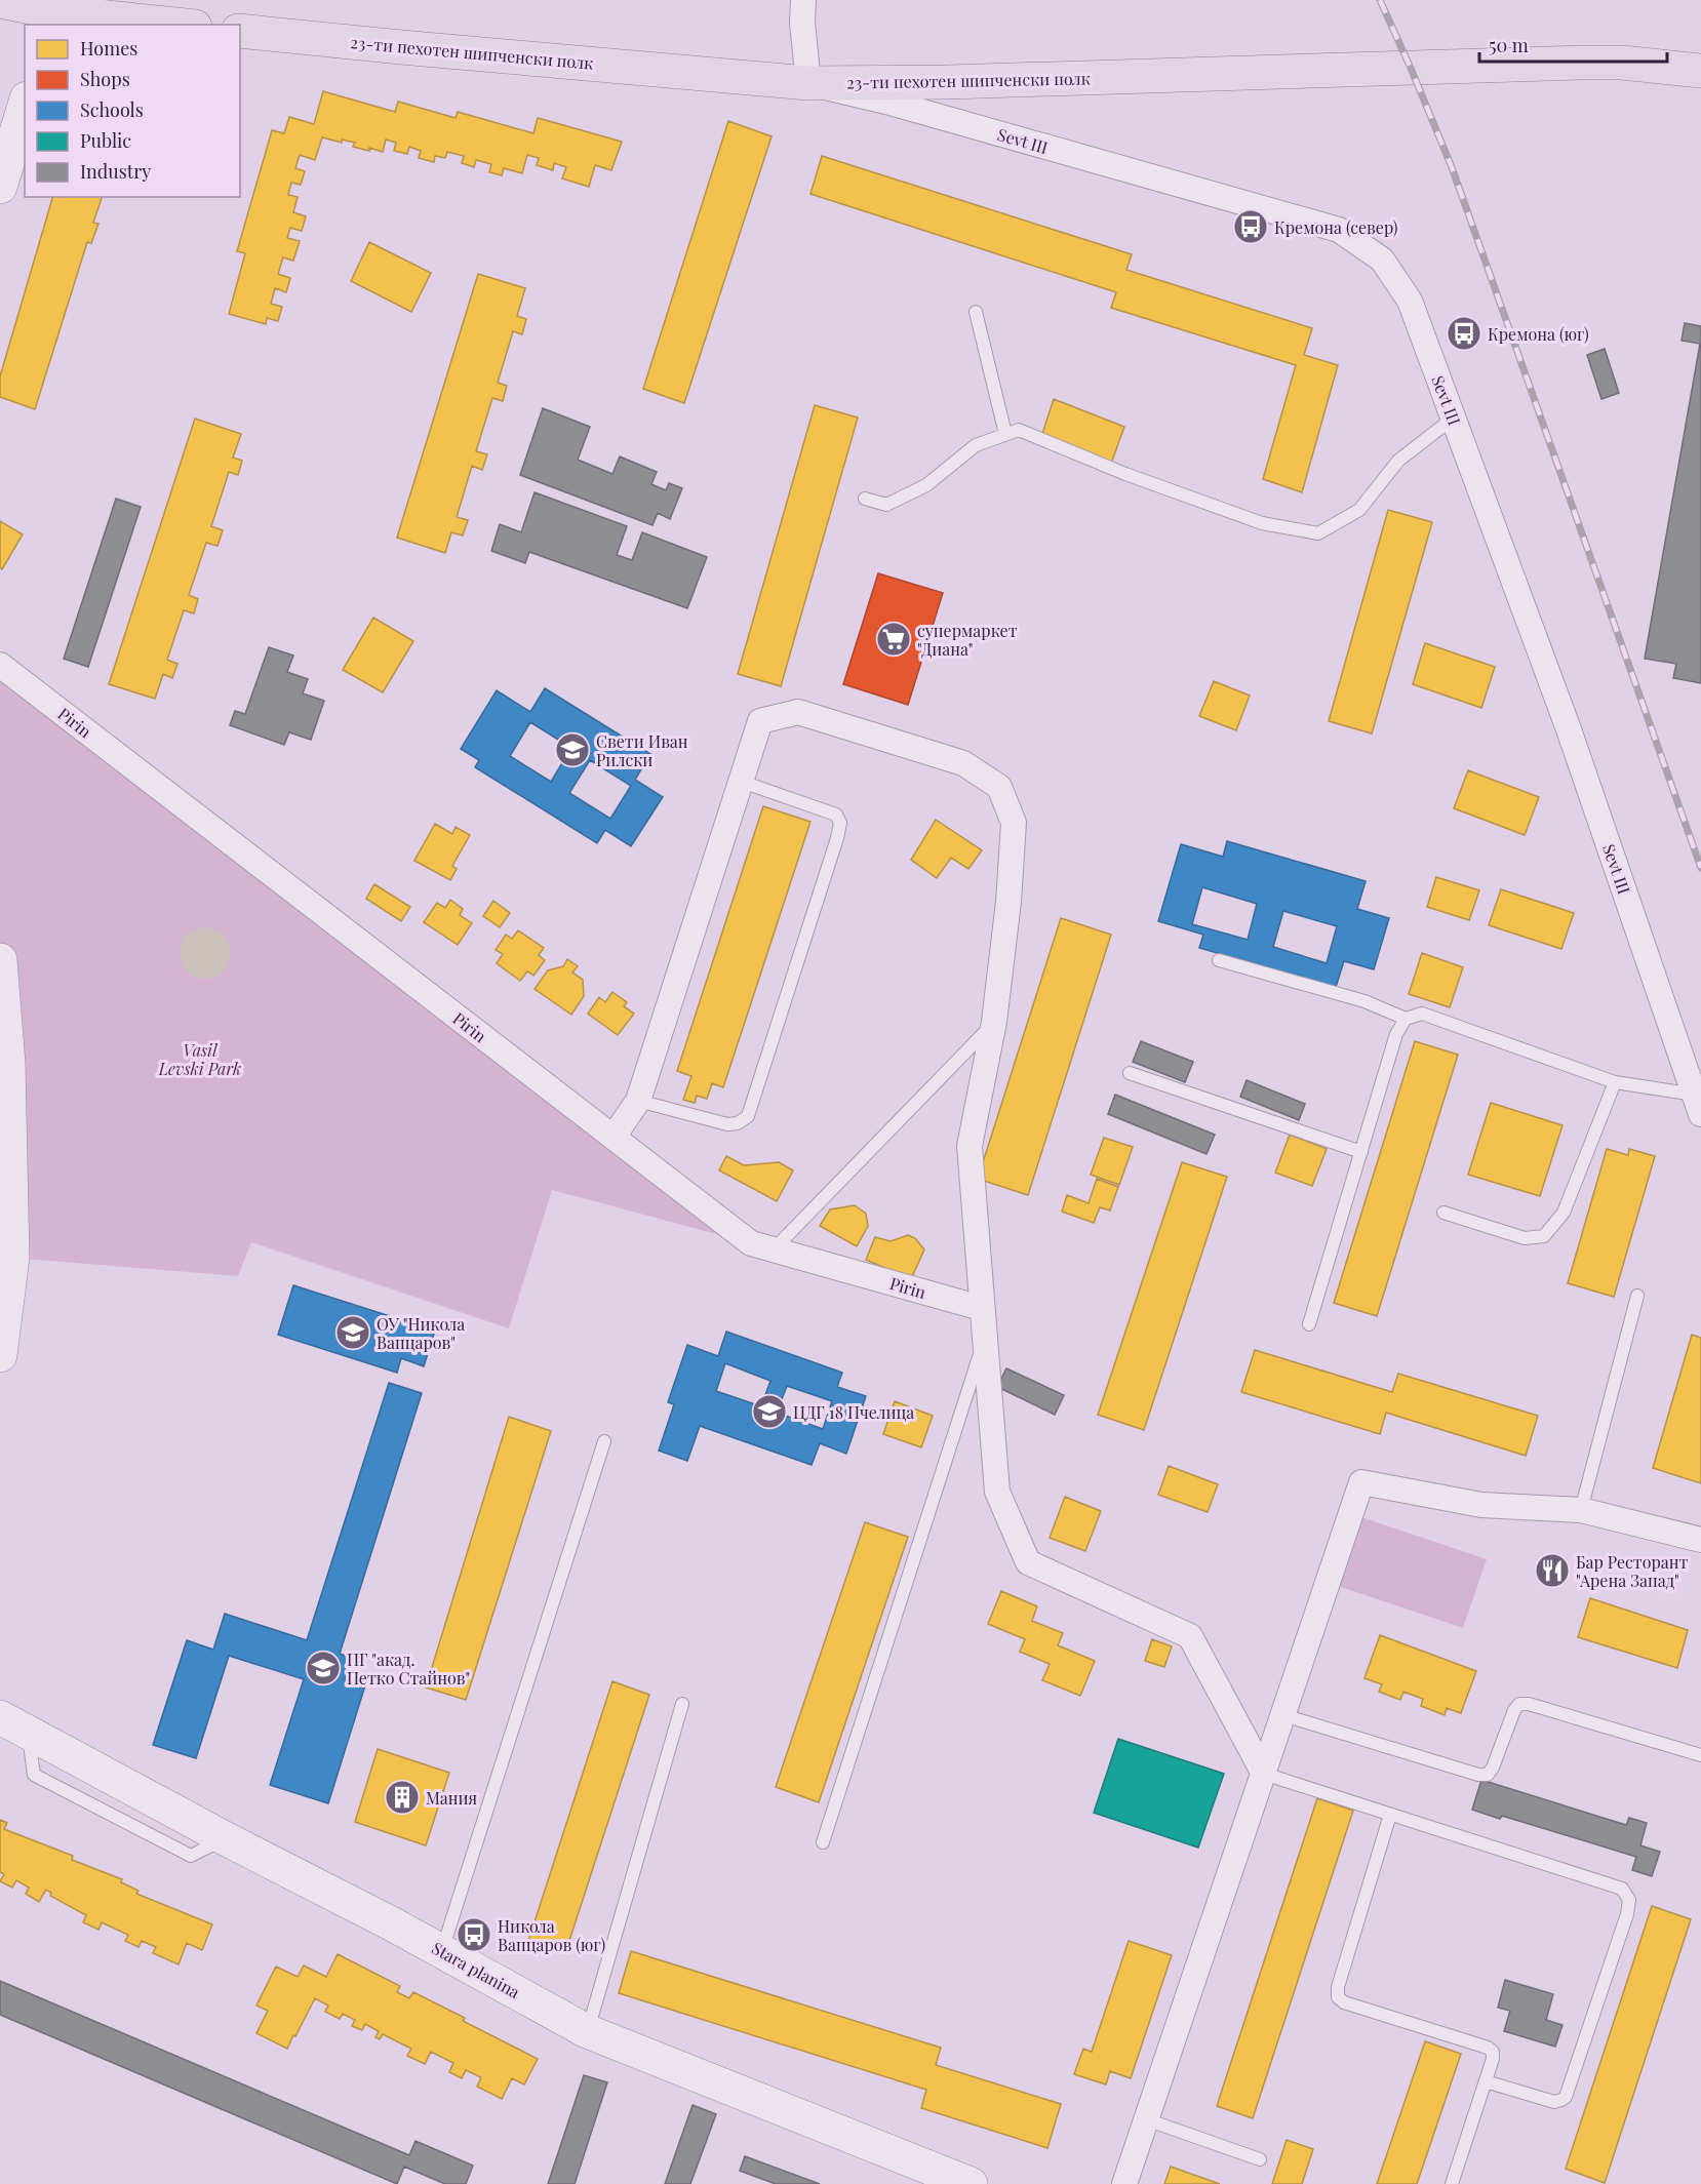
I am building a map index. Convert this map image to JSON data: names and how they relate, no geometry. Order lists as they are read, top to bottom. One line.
{"streets":{"main road":["23-ти пехотен шипченски полк"],"street":["Sevt III","Pirin","Stara planina"]},"crossings":[["23-ти пехотен шипченски полк","Sevt III"]],"parks":["Vasil Levski Park"],"places":{"bus stop":["Кремона (север)","Кремона (юг)","Никола Вапцаров (юг)"],"supermarket":["супермаркет \"Диана\""],"school or university":["Свети Иван Рилски","ОУ \"Никола Вапцаров\"","ЦДГ 18 Пчелица","ПГ \"акад. Петко Стайнов\""],"restaurant":["Бар Ресторант \"Арена Запад\""],"building":["Мания"]},"legend":["Homes","Shops","Schools","Public","Industry"],"scale_bar":"50 m"}
